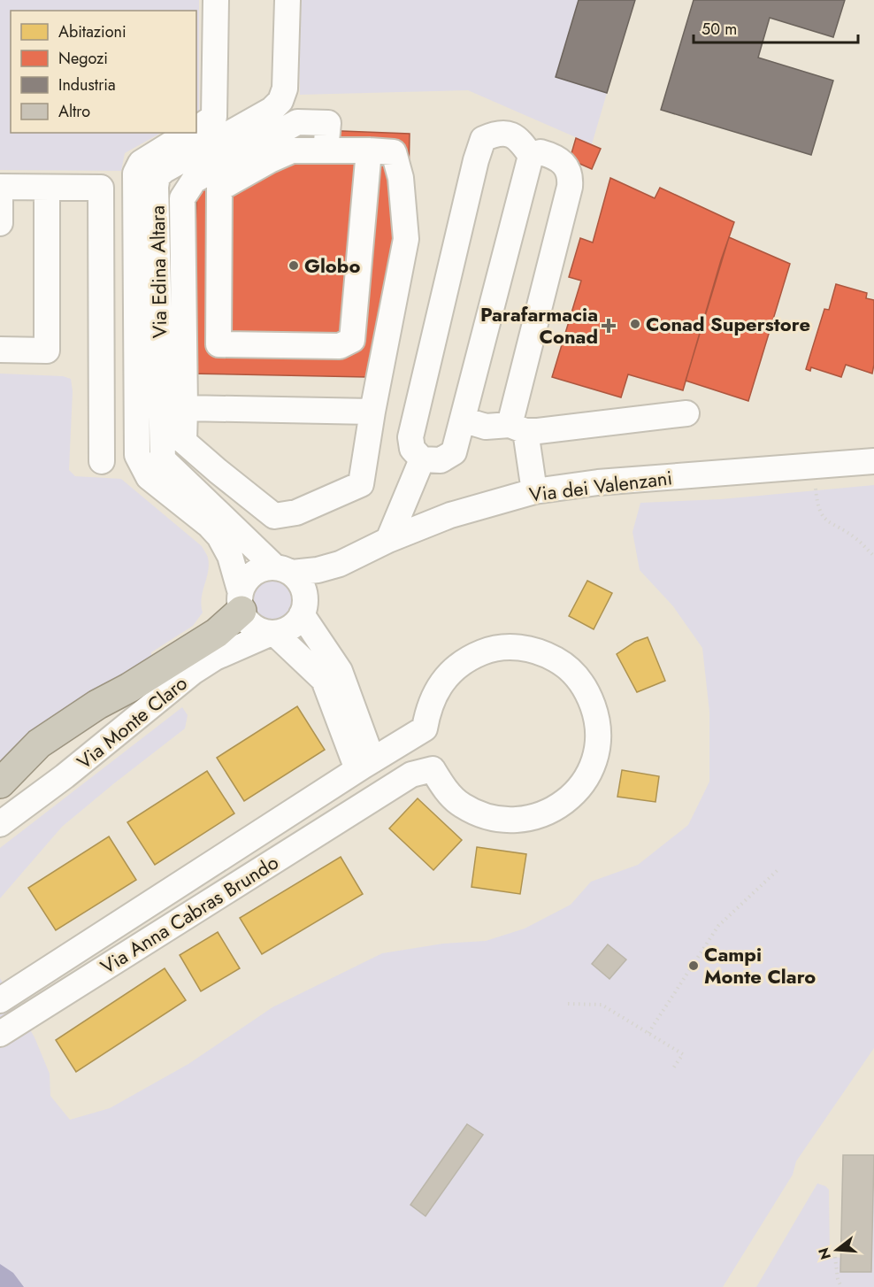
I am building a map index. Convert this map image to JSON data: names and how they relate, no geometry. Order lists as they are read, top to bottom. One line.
{"streets":{"street":["Via Edina Altara","Via dei Valenzani","Via Monte Claro","Via Anna Cabras Brundo"]},"crossings":[["Via Edina Altara","Via dei Valenzani"],["Via Edina Altara","Via Monte Claro"],["Via dei Valenzani","Via Monte Claro"]],"places":{"other":["Globo","Conad Superstore","Campi Monte Claro"],"health":["Parafarmacia Conad"]},"legend":["Abitazioni","Negozi","Industria","Altro"],"scale_bar":"50 m","north":"left"}
